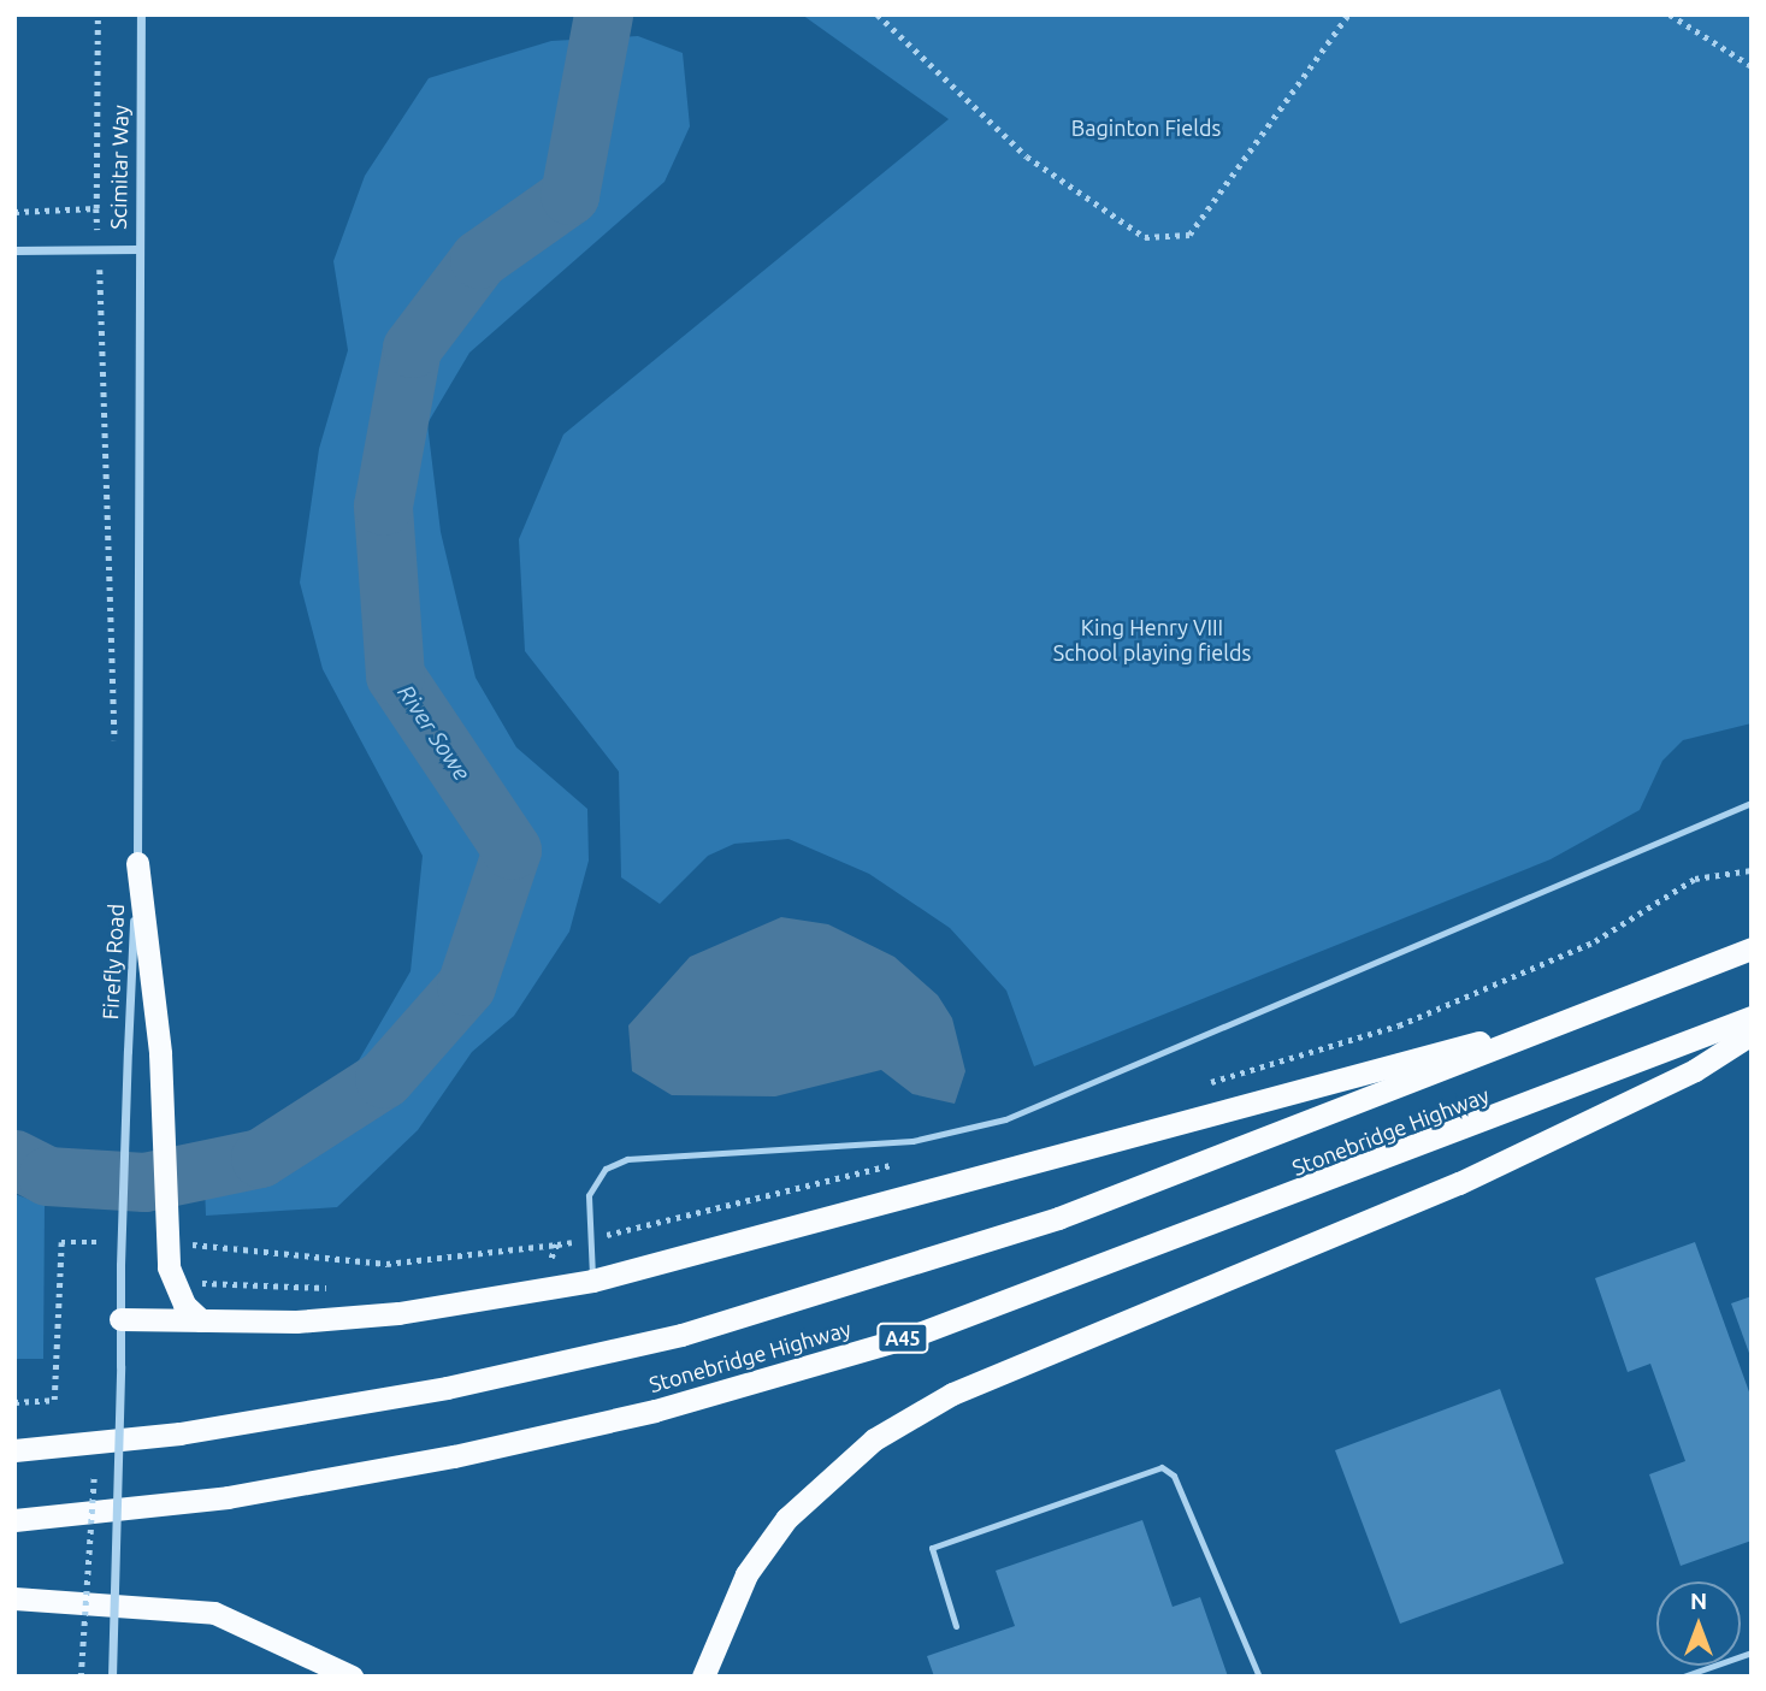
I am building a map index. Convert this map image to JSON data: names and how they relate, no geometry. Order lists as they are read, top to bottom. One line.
{"streets":{"highway":["Stonebridge Highway","A45"],"street":["Scimitar Way","Firefly Road"]},"crossings":[["Scimitar Way","Firefly Road"]],"water":["River Sowe"],"parks":["Baginton Fields","King Henry VIII School playing fields"],"north":"top"}
